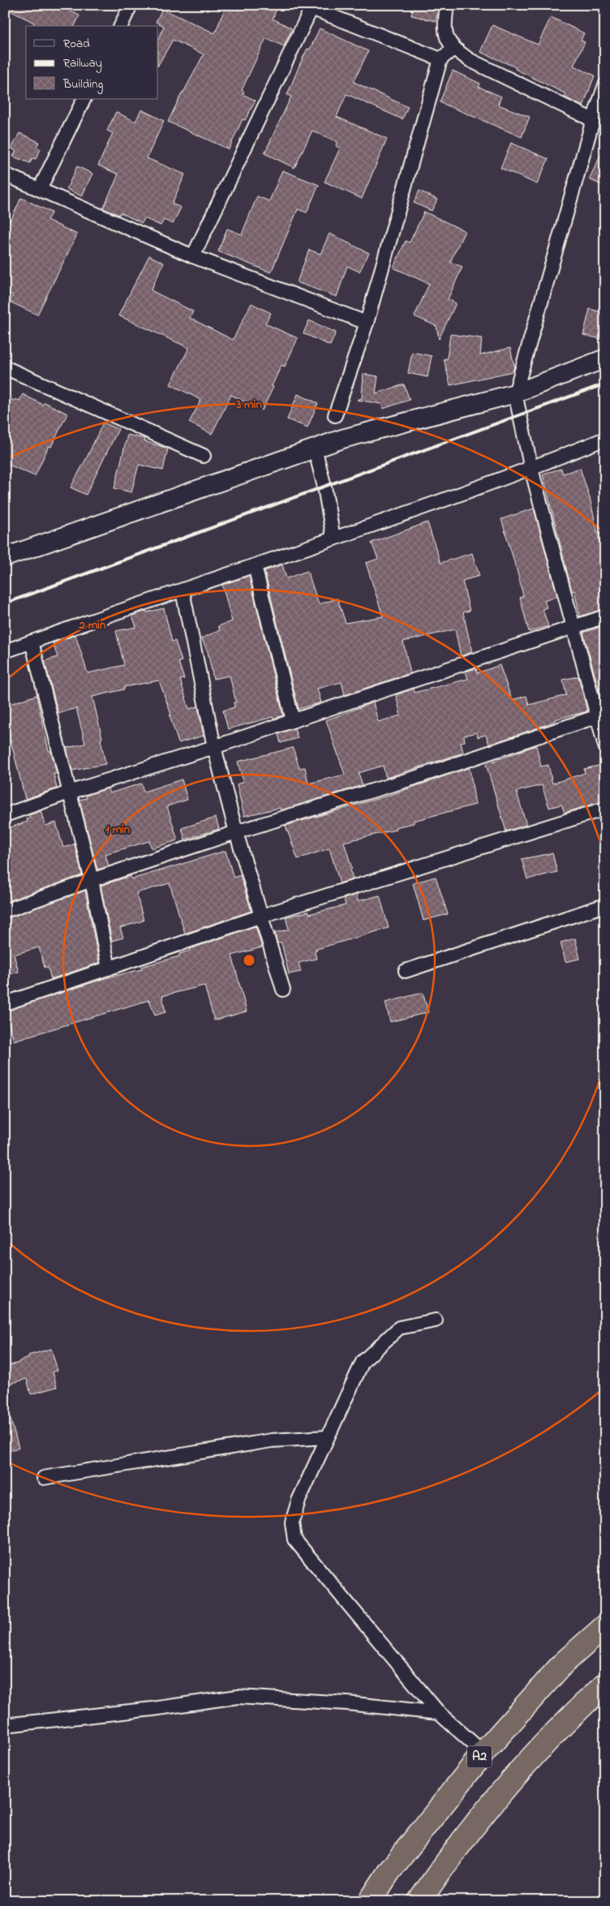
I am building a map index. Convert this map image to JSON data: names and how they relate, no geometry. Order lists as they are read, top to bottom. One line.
{"streets":{"highway":["A2"]},"legend":["Road","Railway","Building"],"rings":["3 min","2 min","1 min"]}
